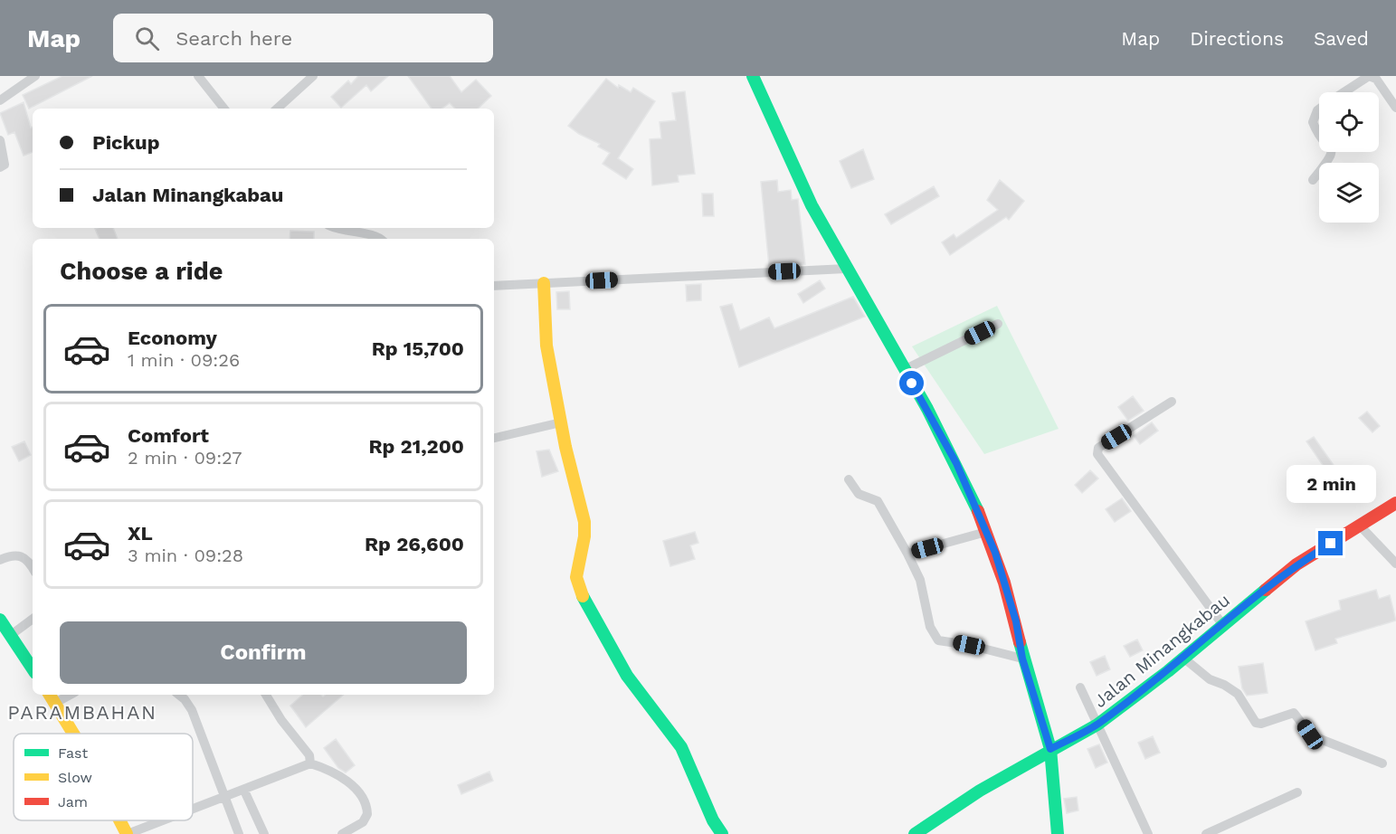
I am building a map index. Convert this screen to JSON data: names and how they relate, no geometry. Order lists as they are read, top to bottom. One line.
{"streets":{"street":["Jalan Minangkabau"]},"districts":["PARAMBAHAN"],"legend":["Fast","Slow","Jam"],"page":{"header":"Map","search":"Search here","nav":["Map","Directions","Saved"],"banner":["Pickup","Jalan Minangkabau"],"heading":"Choose a ride","list":[{"name":"Economy","note":"1 min · 09:26","value":"Rp 15,700"},{"name":"Comfort","note":"2 min · 09:27","value":"Rp 21,200"},{"name":"XL","note":"3 min · 09:28","value":"Rp 26,600"}],"bubble":"2 min","buttons":"Confirm"}}
